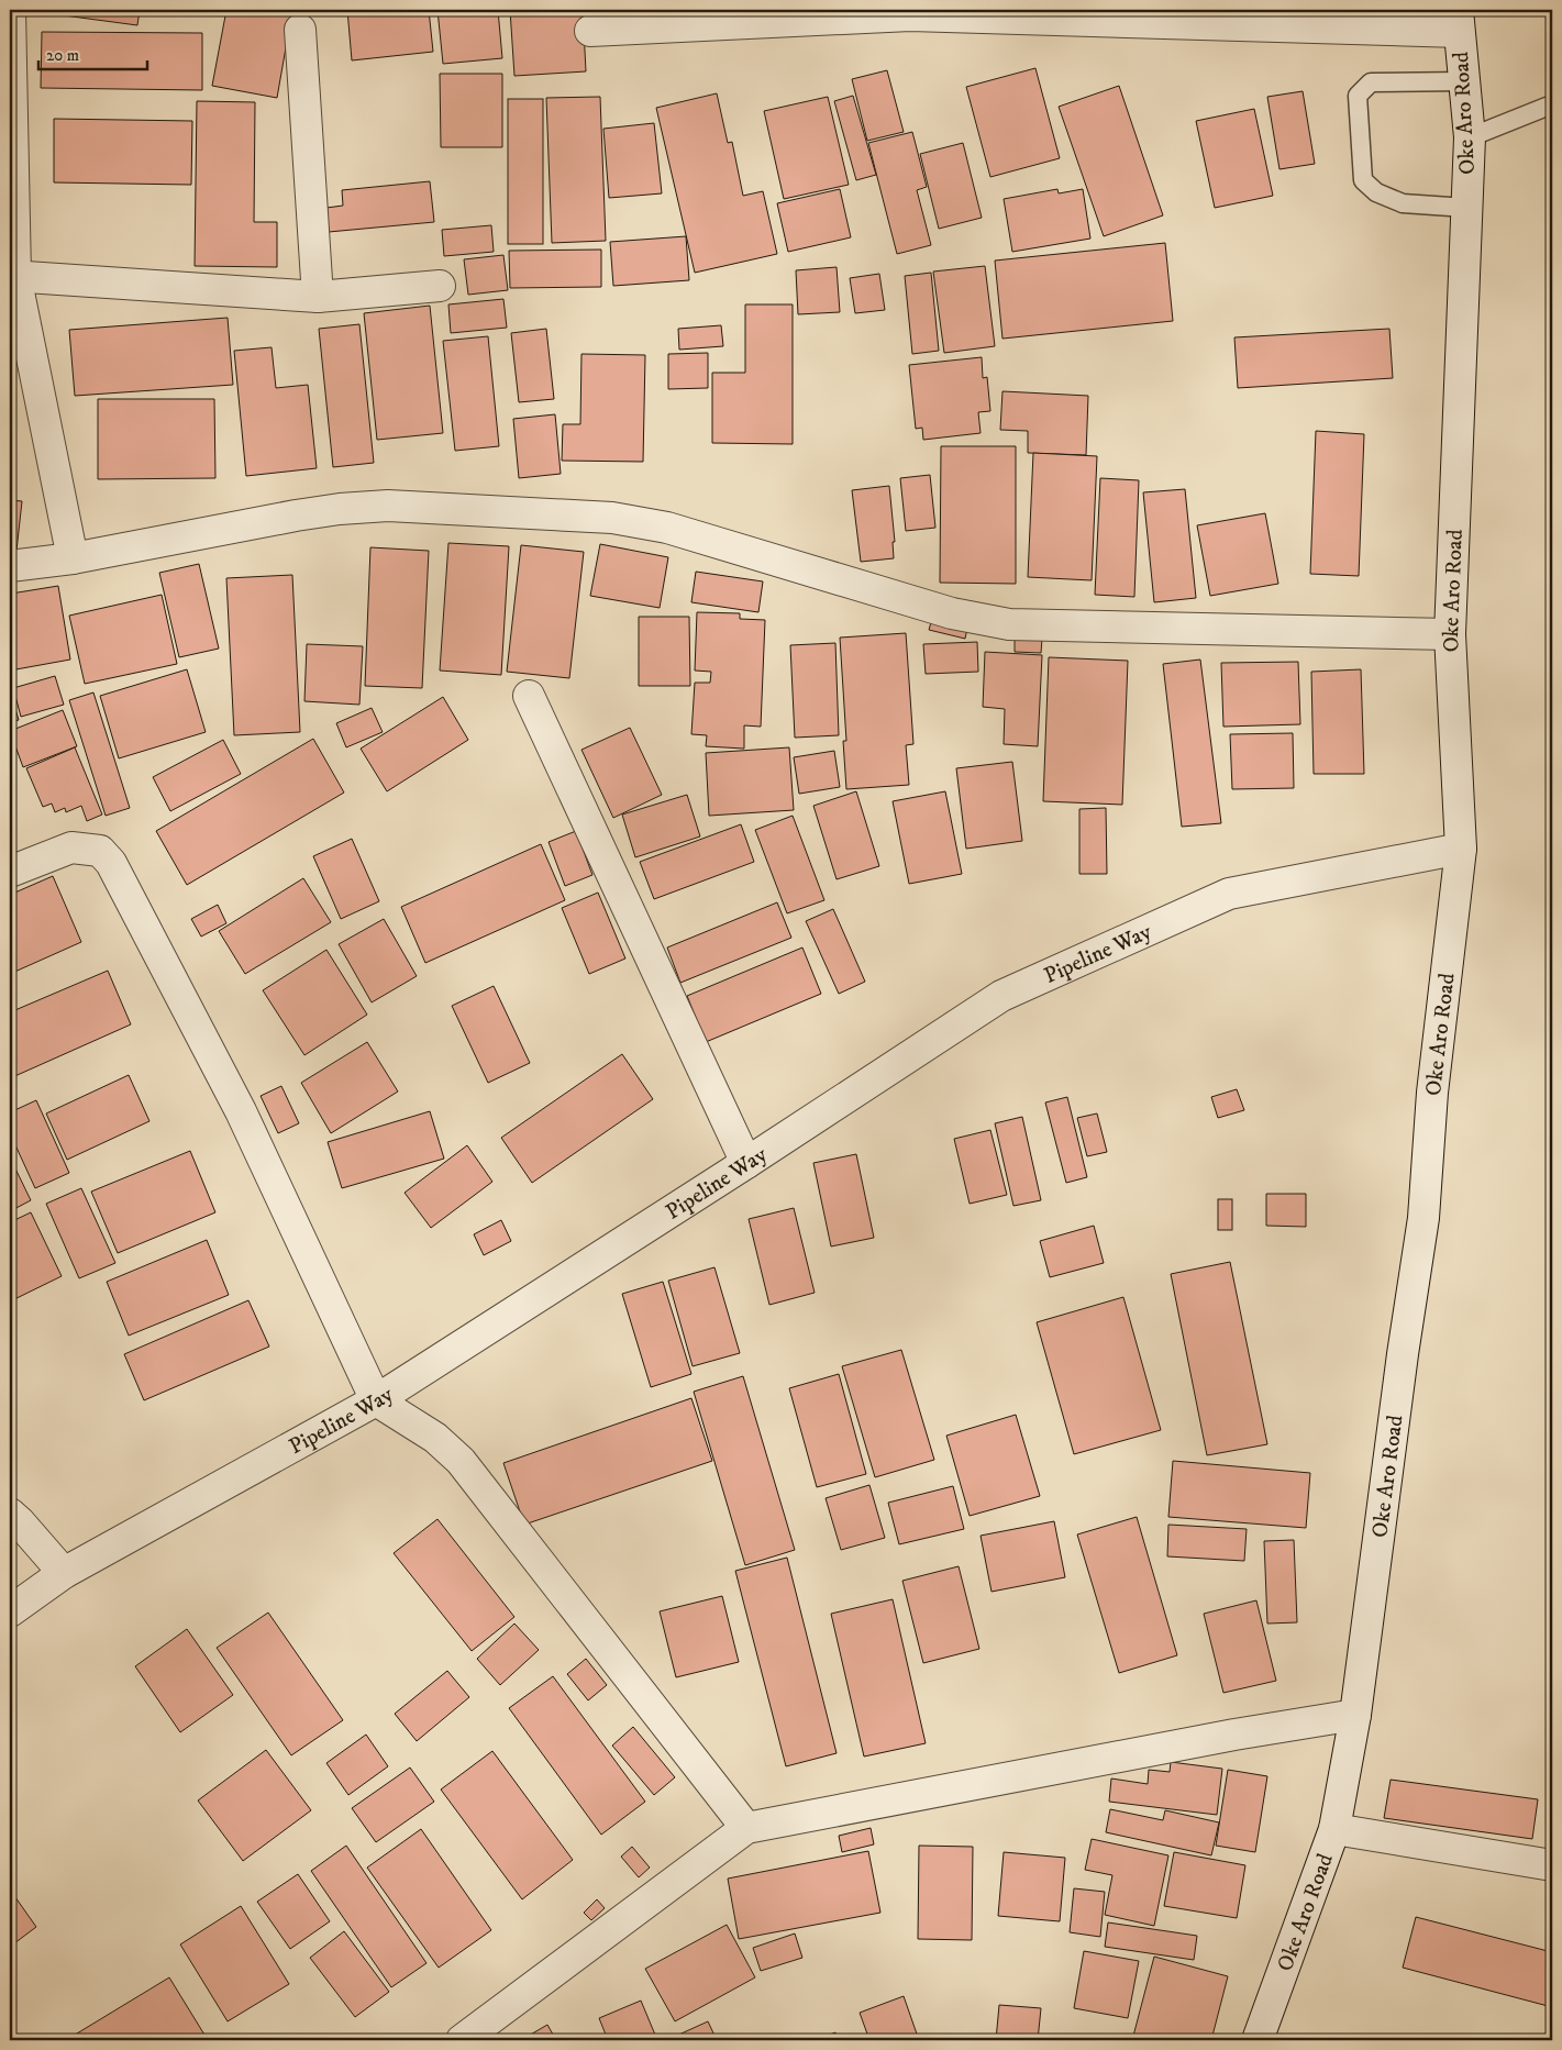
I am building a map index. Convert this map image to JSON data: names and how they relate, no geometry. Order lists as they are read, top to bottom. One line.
{"streets":{"street":["Oke Aro Road","Pipeline Way"]},"crossings":[["Oke Aro Road","Pipeline Way"]],"scale_bar":"20 m"}
